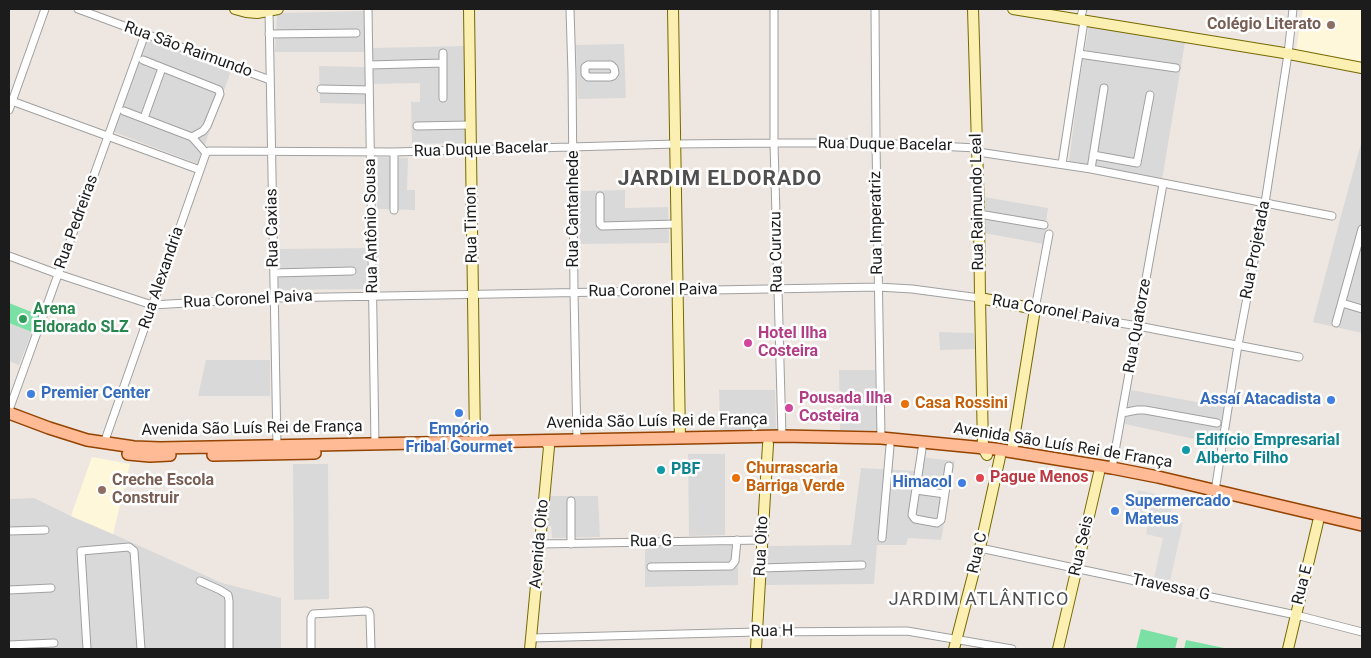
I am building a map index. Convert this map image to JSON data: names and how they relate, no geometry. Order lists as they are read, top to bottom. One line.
{"streets":{"main road":["Avenida São Luís Rei de França"],"street":["Rua São Raimundo","Rua Duque Bacelar","Rua Raimundo Leal","Rua Cantanhede","Rua Pedreiras","Rua Imperatriz","Rua Timon","Rua Antônio Sousa","Rua Caxias","Rua Projetada","Rua Curuzu","Rua Alexandria","Rua Coronel Paiva","Rua Quatorze","Rua G","Avenida Oito","Rua Oito","Rua Seis","Rua C","Rua E","Travessa G","Rua H"]},"crossings":[["Rua São Raimundo","Rua Pedreiras"],["Rua São Raimundo","Rua Caxias"],["Rua Duque Bacelar","Rua Raimundo Leal"],["Rua Duque Bacelar","Rua Cantanhede"],["Rua Duque Bacelar","Rua Imperatriz"],["Rua Duque Bacelar","Rua Timon"],["Rua Duque Bacelar","Rua Antônio Sousa"],["Rua Duque Bacelar","Rua Caxias"],["Rua Duque Bacelar","Rua Projetada"],["Rua Duque Bacelar","Rua Curuzu"],["Rua Duque Bacelar","Rua Quatorze"],["Rua Raimundo Leal","Rua Coronel Paiva"],["Rua Raimundo Leal","Avenida São Luís Rei de França"],["Rua Cantanhede","Rua Coronel Paiva"],["Rua Cantanhede","Avenida São Luís Rei de França"],["Rua Pedreiras","Rua Coronel Paiva"],["Rua Pedreiras","Avenida São Luís Rei de França"],["Rua Imperatriz","Rua Coronel Paiva"],["Rua Imperatriz","Avenida São Luís Rei de França"],["Rua Timon","Rua Coronel Paiva"],["Rua Timon","Avenida São Luís Rei de França"],["Rua Antônio Sousa","Rua Coronel Paiva"],["Rua Antônio Sousa","Avenida São Luís Rei de França"],["Rua Caxias","Rua Coronel Paiva"],["Rua Caxias","Avenida São Luís Rei de França"],["Rua Projetada","Rua Coronel Paiva"],["Rua Projetada","Avenida São Luís Rei de França"],["Rua Curuzu","Rua Coronel Paiva"],["Rua Curuzu","Avenida São Luís Rei de França"],["Rua Alexandria","Rua Coronel Paiva"],["Rua Alexandria","Avenida São Luís Rei de França"],["Rua Coronel Paiva","Rua Quatorze"],["Rua Quatorze","Avenida São Luís Rei de França"],["Avenida São Luís Rei de França","Avenida Oito"],["Avenida São Luís Rei de França","Rua Oito"],["Avenida São Luís Rei de França","Rua Seis"],["Avenida São Luís Rei de França","Rua C"],["Avenida São Luís Rei de França","Rua E"],["Rua G","Avenida Oito"],["Rua G","Rua Oito"],["Avenida Oito","Rua H"],["Rua Oito","Rua H"],["Rua Seis","Travessa G"],["Rua C","Travessa G"],["Rua C","Rua H"],["Rua E","Travessa G"]],"districts":["JARDIM ELDORADO","JARDIM ATLÂNTICO"],"places":["Colégio Literato","Arena Eldorado SLZ","Hotel Ilha Costeira","Premier Center","Assaí Atacadista","Casa Rossini","Pousada Ilha Costeira","Empório Fribal Gourmet","Edifício Empresarial Alberto Filho","PBF","Churrascaria Barriga Verde","Pague Menos","Himacol","Creche Escola Construir","Supermercado Mateus"]}
